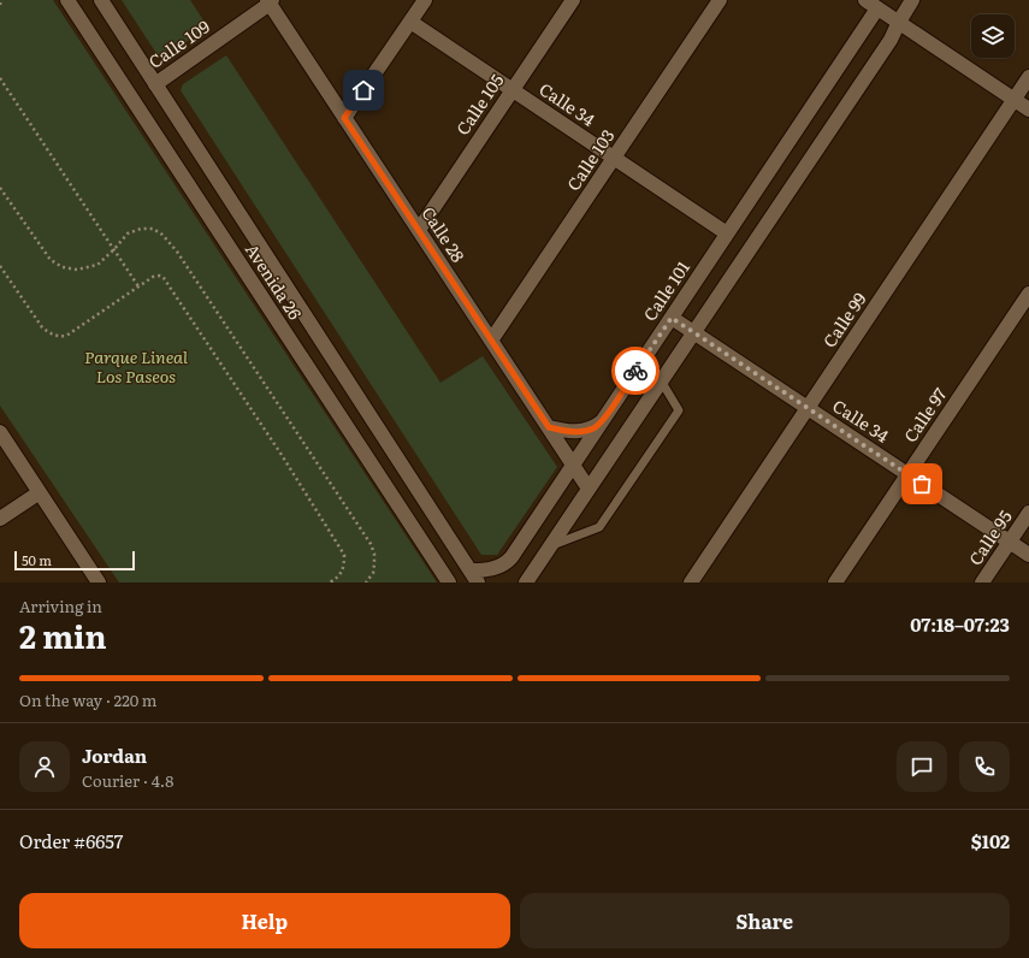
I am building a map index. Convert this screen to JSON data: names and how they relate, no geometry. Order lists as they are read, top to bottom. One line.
{"streets":{"street":["Calle 109","Calle 105","Calle 34","Calle 103","Calle 28","Avenida 26","Calle 101","Calle 99","Calle 97","Calle 95"]},"crossings":[["Calle 109","Calle 28"],["Calle 109","Avenida 26"],["Calle 105","Calle 34"],["Calle 105","Calle 28"],["Calle 34","Calle 103"],["Calle 34","Calle 101"],["Calle 34","Calle 99"],["Calle 34","Calle 97"],["Calle 34","Calle 95"],["Calle 103","Calle 28"],["Calle 28","Calle 101"],["Avenida 26","Calle 101"]],"parks":["Parque Lineal Los Paseos"],"scale_bar":"50 m","page":{"scale":"50 m","heading":["2 min","Arriving in","07:18–07:23"],"panel":["Jordan","Courier · 4.8","Order #6657","$102"],"bar":"On the way · 220 m","buttons":["Help","Share"]}}
